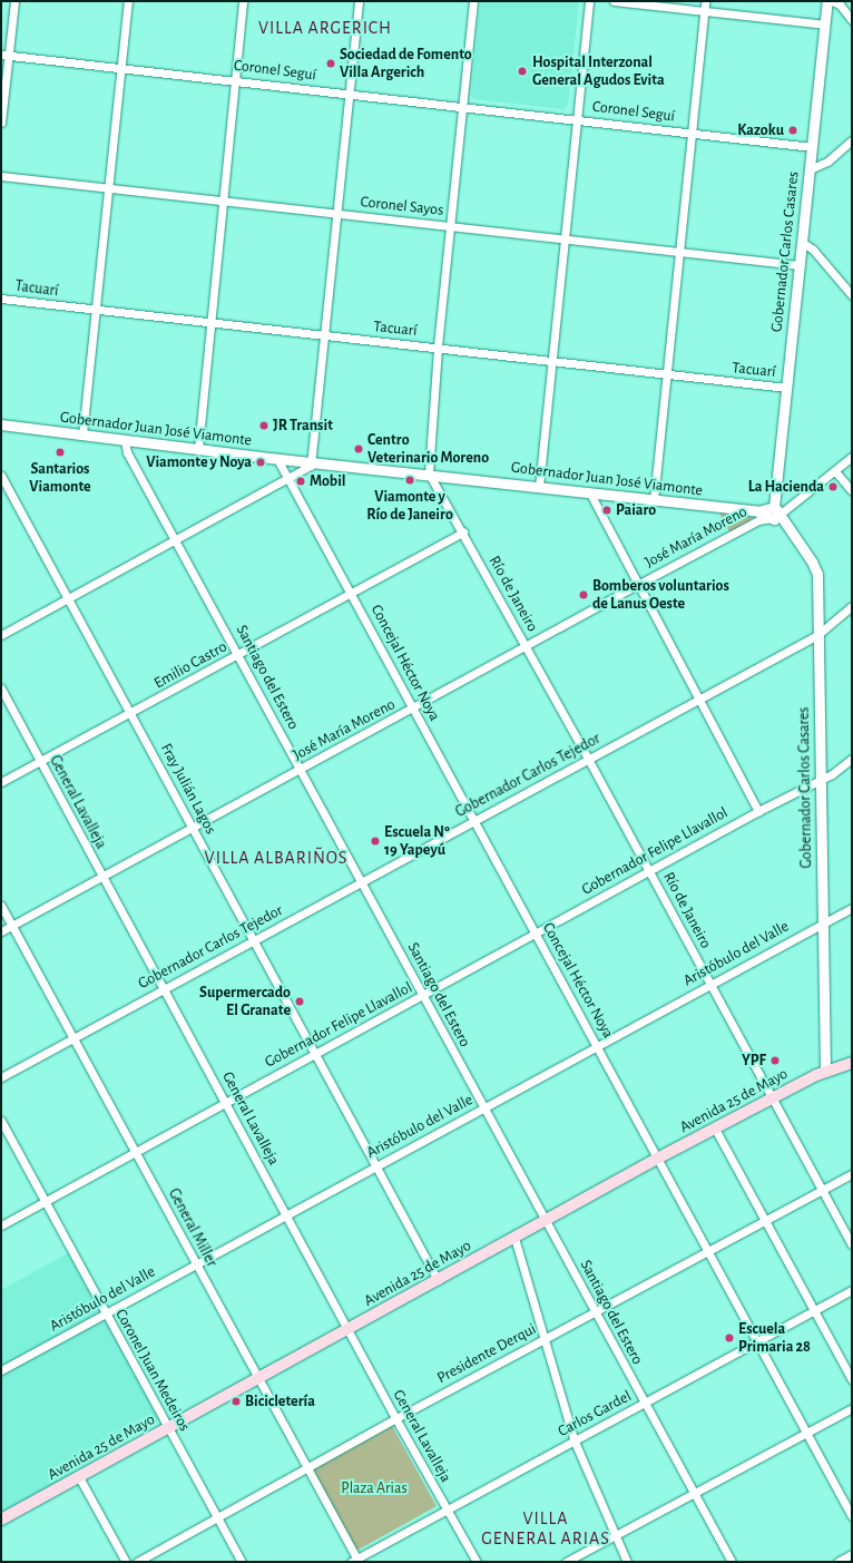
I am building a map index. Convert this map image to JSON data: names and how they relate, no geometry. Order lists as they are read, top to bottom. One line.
{"streets":{"main road":["Avenida 25 de Mayo"],"street":["Coronel Seguí","Coronel Sayos","Gobernador Carlos Casares","Tacuarí","Gobernador Juan José Viamonte","José María Moreno","Río de Janeiro","Concejal Héctor Noya","Emilio Castro","Santiago del Estero","Gobernador Carlos Tejedor","Fray Julián Lagos","General Lavalleja","Gobernador Felipe Llavallol","Aristóbulo del Valle","General Miller","Presidente Derqui","Coronel Juan Medeiros","Carlos Gardel"]},"crossings":[["Coronel Seguí","Gobernador Carlos Casares"],["Coronel Sayos","Gobernador Carlos Casares"],["Gobernador Carlos Casares","Tacuarí"],["Gobernador Carlos Casares","Gobernador Juan José Viamonte"],["Gobernador Carlos Casares","José María Moreno"],["Gobernador Carlos Casares","Gobernador Carlos Tejedor"],["Gobernador Carlos Casares","Gobernador Felipe Llavallol"],["Gobernador Carlos Casares","Aristóbulo del Valle"],["Gobernador Carlos Casares","Avenida 25 de Mayo"],["Gobernador Juan José Viamonte","José María Moreno"],["Gobernador Juan José Viamonte","Río de Janeiro"],["Gobernador Juan José Viamonte","Concejal Héctor Noya"],["Gobernador Juan José Viamonte","Santiago del Estero"],["José María Moreno","Río de Janeiro"],["José María Moreno","Concejal Héctor Noya"],["José María Moreno","Santiago del Estero"],["José María Moreno","Fray Julián Lagos"],["José María Moreno","General Lavalleja"],["José María Moreno","General Miller"],["Río de Janeiro","Emilio Castro"],["Río de Janeiro","Gobernador Carlos Tejedor"],["Río de Janeiro","Gobernador Felipe Llavallol"],["Río de Janeiro","Aristóbulo del Valle"],["Río de Janeiro","Avenida 25 de Mayo"],["Río de Janeiro","Presidente Derqui"],["Concejal Héctor Noya","Emilio Castro"],["Concejal Héctor Noya","Gobernador Carlos Tejedor"],["Concejal Héctor Noya","Gobernador Felipe Llavallol"],["Concejal Héctor Noya","Aristóbulo del Valle"],["Concejal Héctor Noya","Avenida 25 de Mayo"],["Concejal Héctor Noya","Presidente Derqui"],["Concejal Héctor Noya","Carlos Gardel"],["Emilio Castro","Santiago del Estero"],["Emilio Castro","Fray Julián Lagos"],["Emilio Castro","General Lavalleja"],["Santiago del Estero","Gobernador Carlos Tejedor"],["Santiago del Estero","Gobernador Felipe Llavallol"],["Santiago del Estero","Aristóbulo del Valle"],["Santiago del Estero","Avenida 25 de Mayo"],["Santiago del Estero","Presidente Derqui"],["Santiago del Estero","Carlos Gardel"],["Gobernador Carlos Tejedor","Fray Julián Lagos"],["Gobernador Carlos Tejedor","General Lavalleja"],["Gobernador Carlos Tejedor","General Miller"],["Fray Julián Lagos","Gobernador Felipe Llavallol"],["Fray Julián Lagos","Aristóbulo del Valle"],["Fray Julián Lagos","Avenida 25 de Mayo"],["General Lavalleja","Gobernador Felipe Llavallol"],["General Lavalleja","Aristóbulo del Valle"],["General Lavalleja","Avenida 25 de Mayo"],["General Lavalleja","Presidente Derqui"],["General Lavalleja","Carlos Gardel"],["Gobernador Felipe Llavallol","General Miller"],["Gobernador Felipe Llavallol","Coronel Juan Medeiros"],["Aristóbulo del Valle","General Miller"],["Aristóbulo del Valle","Coronel Juan Medeiros"],["Avenida 25 de Mayo","General Miller"],["Avenida 25 de Mayo","Coronel Juan Medeiros"],["General Miller","Presidente Derqui"],["General Miller","Carlos Gardel"],["Presidente Derqui","Coronel Juan Medeiros"]],"districts":["VILLA ARGERICH","VILLA ALBARIÑOS","VILLA GENERAL ARIAS"],"parks":["Plaza Arias"],"places":["Sociedad de Fomento Villa Argerich","Hospital Interzonal General Agudos Evita","Kazoku","JR Transit","Centro Veterinario Moreno","Santarios Viamonte","Viamonte y Noya","Viamonte y Río de Janeiro","Mobil","La Hacienda","Paiaro","Bomberos voluntarios de Lanus Oeste","Escuela Nº 19 Yapeyú","Supermercado El Granate","YPF","Escuela Primaria 28","Bicicletería"]}
